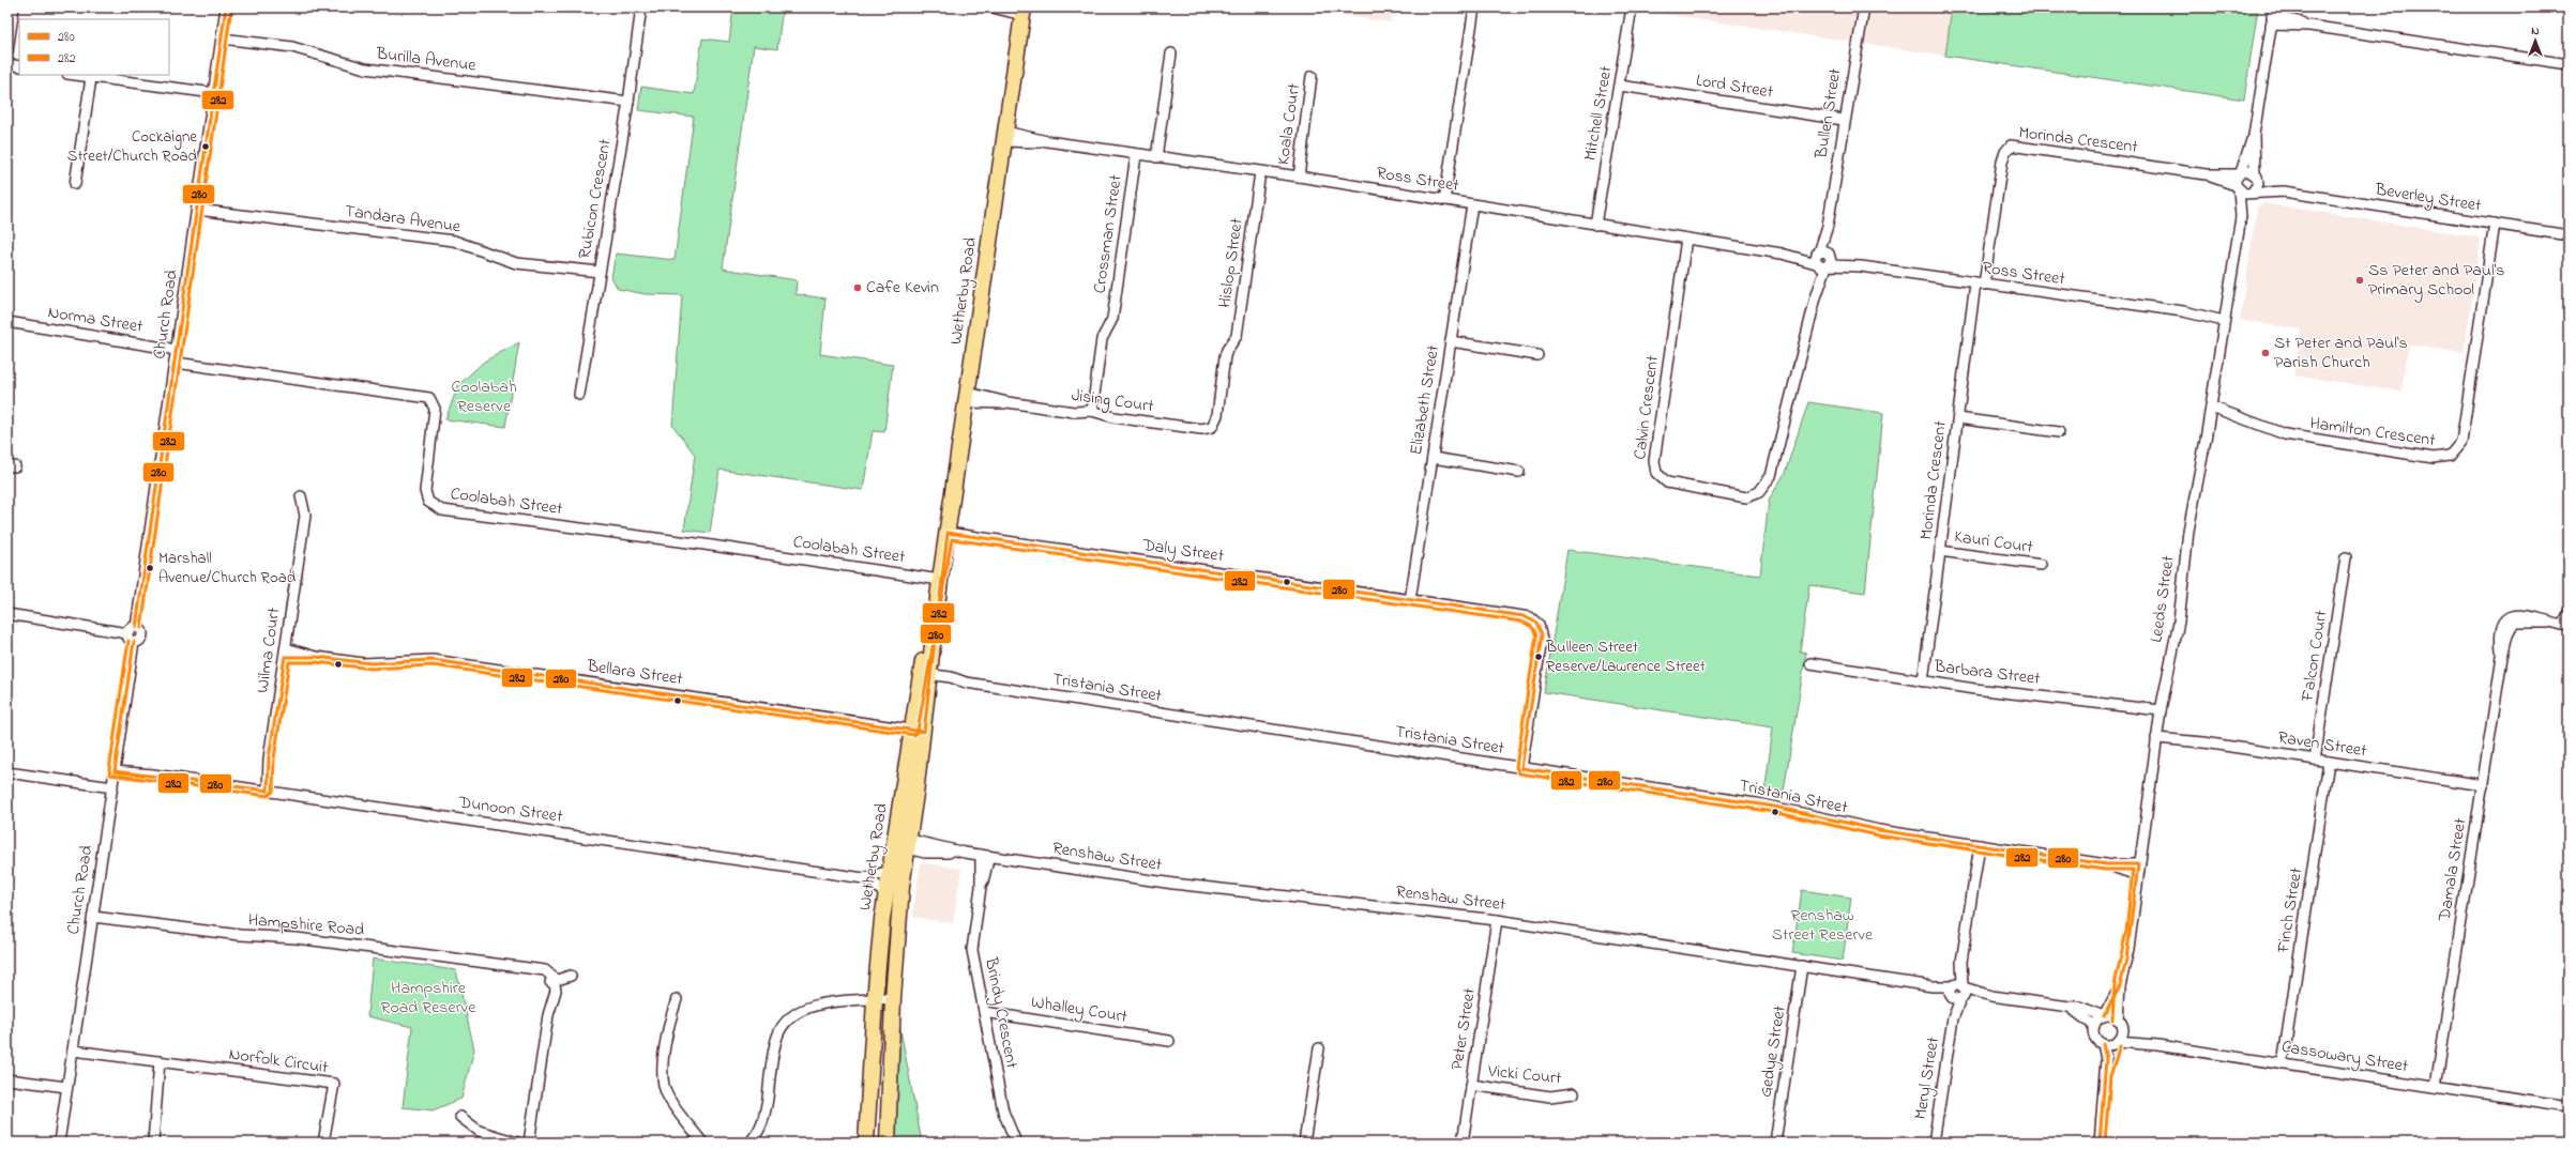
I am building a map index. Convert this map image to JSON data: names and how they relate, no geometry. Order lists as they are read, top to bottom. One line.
{"streets":{"main road":["Wetherby Road"],"street":["Burilla Avenue","Lord Street","Mitchell Street","Bullen Street","Koala Court","Morinda Crescent","Ross Street","Beverley Street","Rubicon Crescent","Tandara Avenue","Crossman Street","Hislop Street","Church Road","Norma Street","Elizabeth Street","Jising Court","Calvin Crescent","Hamilton Crescent","Coolabah Street","Kauri Court","Daly Street","Leeds Street","Wilma Court","Falcon Court","Bellara Street","Barbara Street","Tristania Street","Raven Street","Dunoon Street","Renshaw Street","Damala Street","Finch Street","Hampshire Road","Whalley Court","Brindy Crescent","Peter Street","Gedye Street","Cassowary Street","Norfolk Circuit","Vicki Court","Meryl Street"]},"crossings":[["Burilla Avenue","Rubicon Crescent"],["Burilla Avenue","Church Road"],["Lord Street","Mitchell Street"],["Lord Street","Bullen Street"],["Mitchell Street","Ross Street"],["Bullen Street","Ross Street"],["Bullen Street","Calvin Crescent"],["Koala Court","Ross Street"],["Morinda Crescent","Ross Street"],["Morinda Crescent","Beverley Street"],["Morinda Crescent","Kauri Court"],["Morinda Crescent","Leeds Street"],["Morinda Crescent","Barbara Street"],["Ross Street","Crossman Street"],["Ross Street","Hislop Street"],["Ross Street","Wetherby Road"],["Ross Street","Elizabeth Street"],["Ross Street","Calvin Crescent"],["Ross Street","Leeds Street"],["Beverley Street","Hamilton Crescent"],["Beverley Street","Leeds Street"],["Rubicon Crescent","Tandara Avenue"],["Tandara Avenue","Church Road"],["Crossman Street","Jising Court"],["Hislop Street","Jising Court"],["Wetherby Road","Jising Court"],["Wetherby Road","Coolabah Street"],["Wetherby Road","Daly Street"],["Wetherby Road","Bellara Street"],["Wetherby Road","Tristania Street"],["Wetherby Road","Dunoon Street"],["Wetherby Road","Renshaw Street"],["Church Road","Norma Street"],["Church Road","Coolabah Street"],["Church Road","Dunoon Street"],["Church Road","Hampshire Road"],["Church Road","Norfolk Circuit"],["Elizabeth Street","Daly Street"],["Hamilton Crescent","Leeds Street"],["Daly Street","Tristania Street"],["Leeds Street","Barbara Street"],["Leeds Street","Tristania Street"],["Leeds Street","Raven Street"],["Leeds Street","Renshaw Street"],["Leeds Street","Cassowary Street"],["Wilma Court","Bellara Street"],["Wilma Court","Dunoon Street"],["Falcon Court","Raven Street"],["Raven Street","Damala Street"],["Raven Street","Finch Street"],["Renshaw Street","Brindy Crescent"],["Renshaw Street","Peter Street"],["Renshaw Street","Gedye Street"],["Renshaw Street","Cassowary Street"],["Renshaw Street","Meryl Street"],["Damala Street","Cassowary Street"],["Finch Street","Cassowary Street"],["Whalley Court","Brindy Crescent"],["Peter Street","Vicki Court"]],"parks":["Coolabah Reserve","Renshaw Street Reserve","Hampshire Road Reserve"],"places":["Cockaigne Street/Church Road","Ss Peter and Paul's Primary School","Cafe Kevin","St Peter and Paul's Parish Church","Marshall Avenue/Church Road","Bulleen Street Reserve/Lawrence Street"],"lines":["transit line 280","transit line 282"],"legend":["280","282"],"north":"top"}
